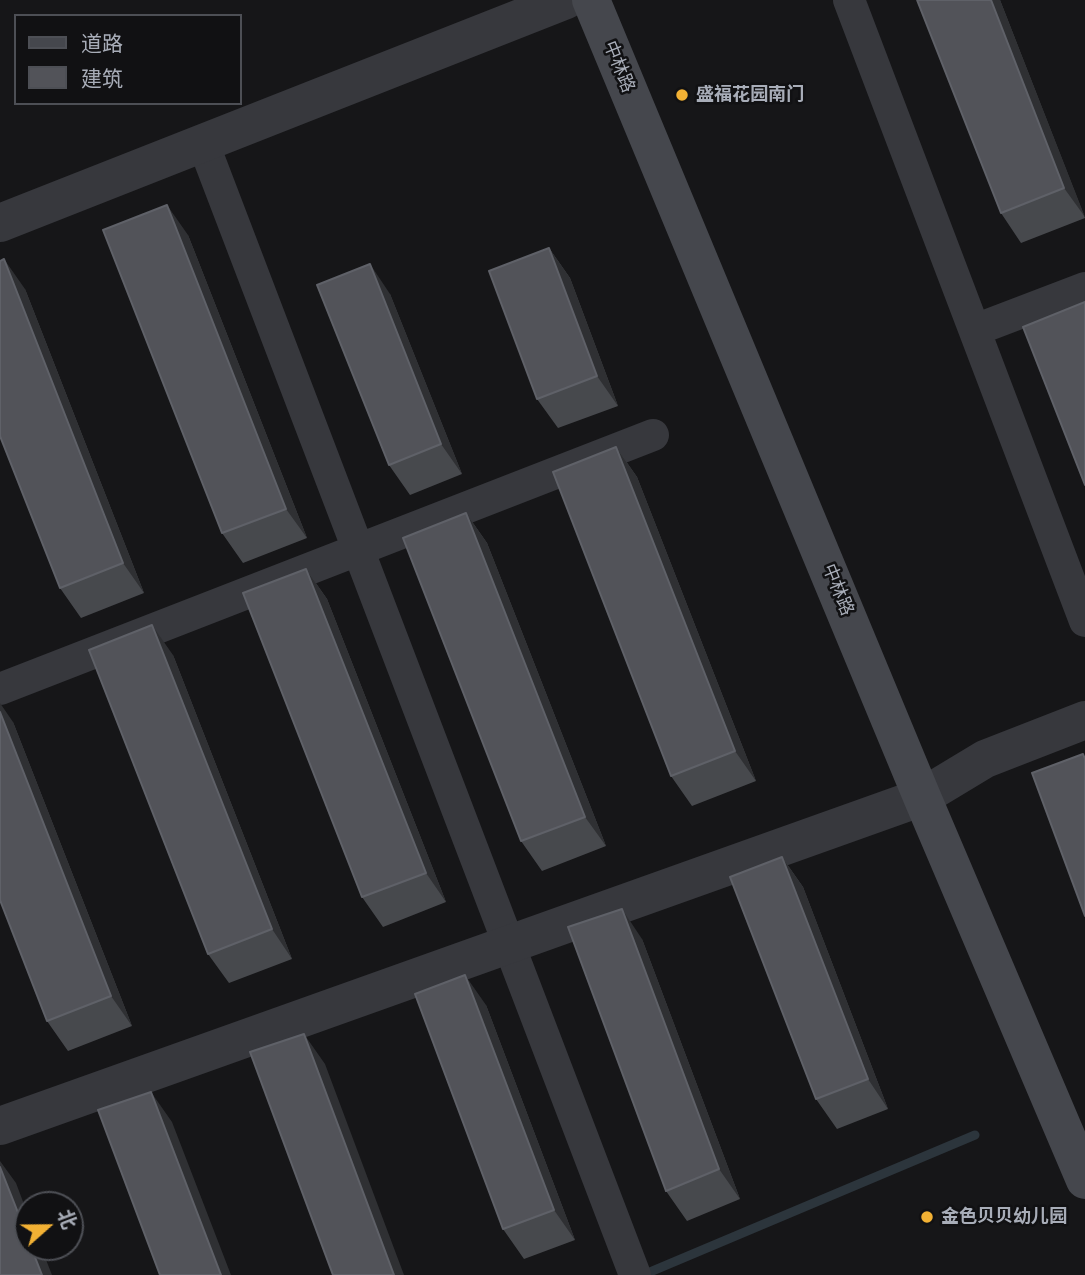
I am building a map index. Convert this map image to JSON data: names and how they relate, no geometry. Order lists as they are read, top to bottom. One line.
{"streets":{"main road":["中林路"]},"places":["盛福花园南门","金色贝贝幼儿园"],"legend":["道路","建筑"],"north":"right"}
